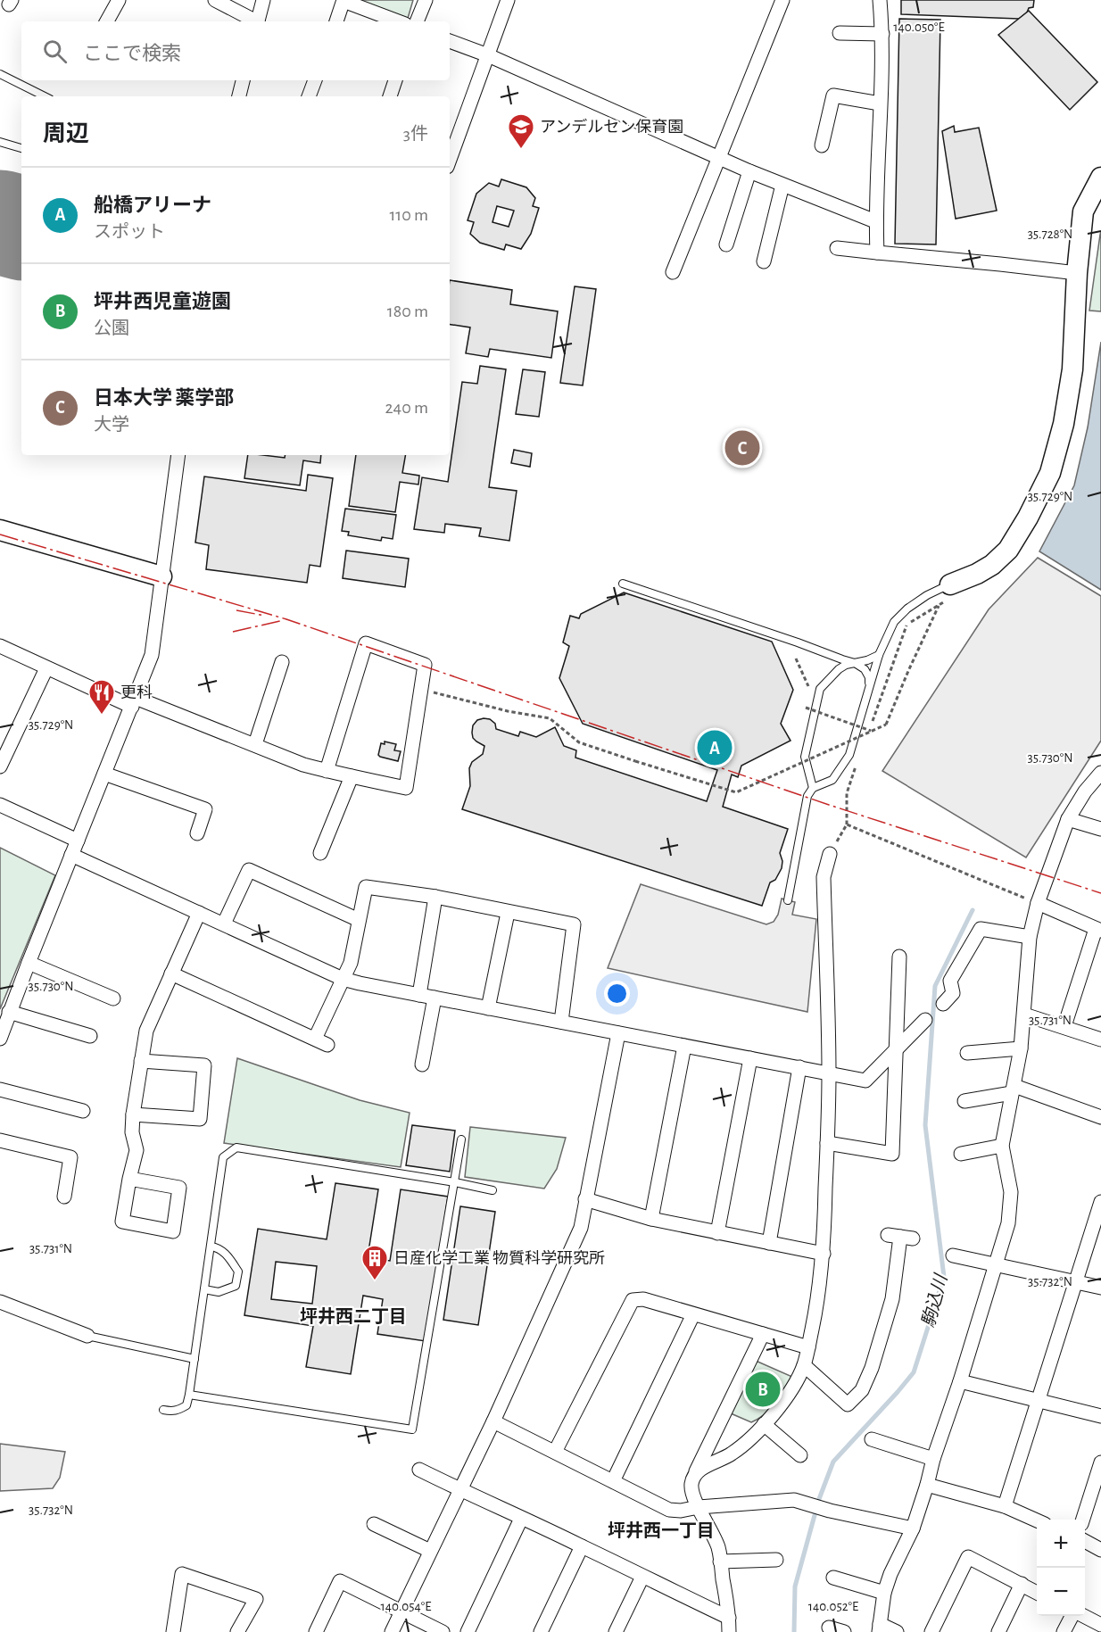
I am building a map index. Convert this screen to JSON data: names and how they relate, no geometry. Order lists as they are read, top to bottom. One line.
{"districts":["坪井西二丁目","坪井西一丁目"],"water":["駒込川"],"places":{"school or university":["アンデルセン保育園"],"restaurant":["更科"],"building":["日産化学工業 物質科学研究所"]},"page":{"search":"ここで検索","heading":["周辺","3件"],"list":[{"mark":"A","name":"船橋アリーナ","note":"スポット","value":"110 m"},{"mark":"B","name":"坪井西児童遊園","note":"公園","value":"180 m"},{"mark":"C","name":"日本大学 薬学部","note":"大学","value":"240 m"}],"pins":["C","A","B"],"map_buttons":["+","−"]},"coordinates":["140.050°E","35.728°N","35.729°N","35.730°N","35.731°N","35.732°N","140.054°E","140.052°E"]}
